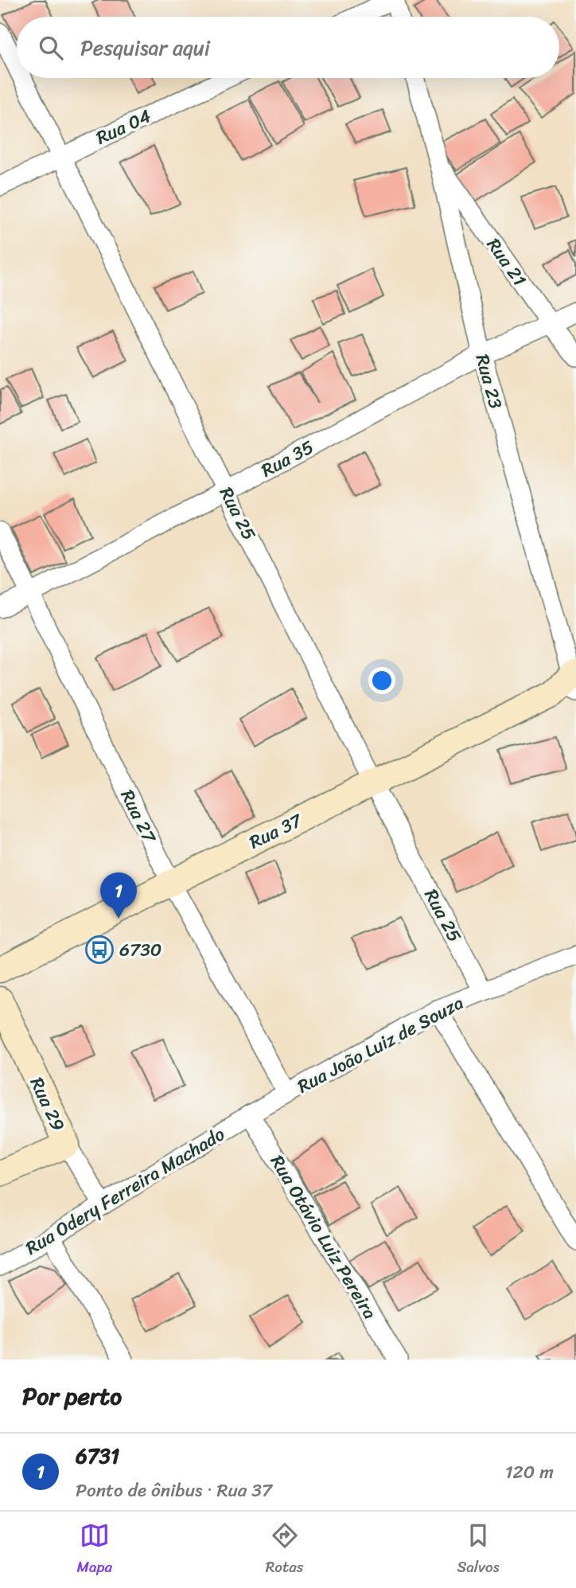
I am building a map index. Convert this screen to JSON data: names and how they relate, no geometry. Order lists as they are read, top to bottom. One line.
{"streets":{"street":["Rua 04","Rua 21","Rua 23","Rua 35","Rua 25","Rua 27","Rua 37","Rua João Luiz de Souza","Rua 29","Rua Odery Ferreira Machado","Rua Otávio Luiz Pereira"]},"crossings":[["Rua 04","Rua 25"],["Rua 21","Rua 23"],["Rua 21","Rua 35"],["Rua 23","Rua 35"],["Rua 23","Rua 37"],["Rua 35","Rua 25"],["Rua 35","Rua 27"],["Rua 25","Rua 37"],["Rua 25","Rua João Luiz de Souza"],["Rua 27","Rua 37"],["Rua 27","Rua João Luiz de Souza"],["Rua João Luiz de Souza","Rua Odery Ferreira Machado"],["Rua João Luiz de Souza","Rua Otávio Luiz Pereira"],["Rua 29","Rua Odery Ferreira Machado"],["Rua Odery Ferreira Machado","Rua Otávio Luiz Pereira"]],"places":{"bus stop":["6730"]},"page":{"search":"Pesquisar aqui","pins":"1","heading":"Por perto","list":[{"mark":"1","name":"6731","note":"Ponto de ônibus · Rua 37","value":"120 m"}],"nav":["Mapa","Rotas","Salvos"]}}
